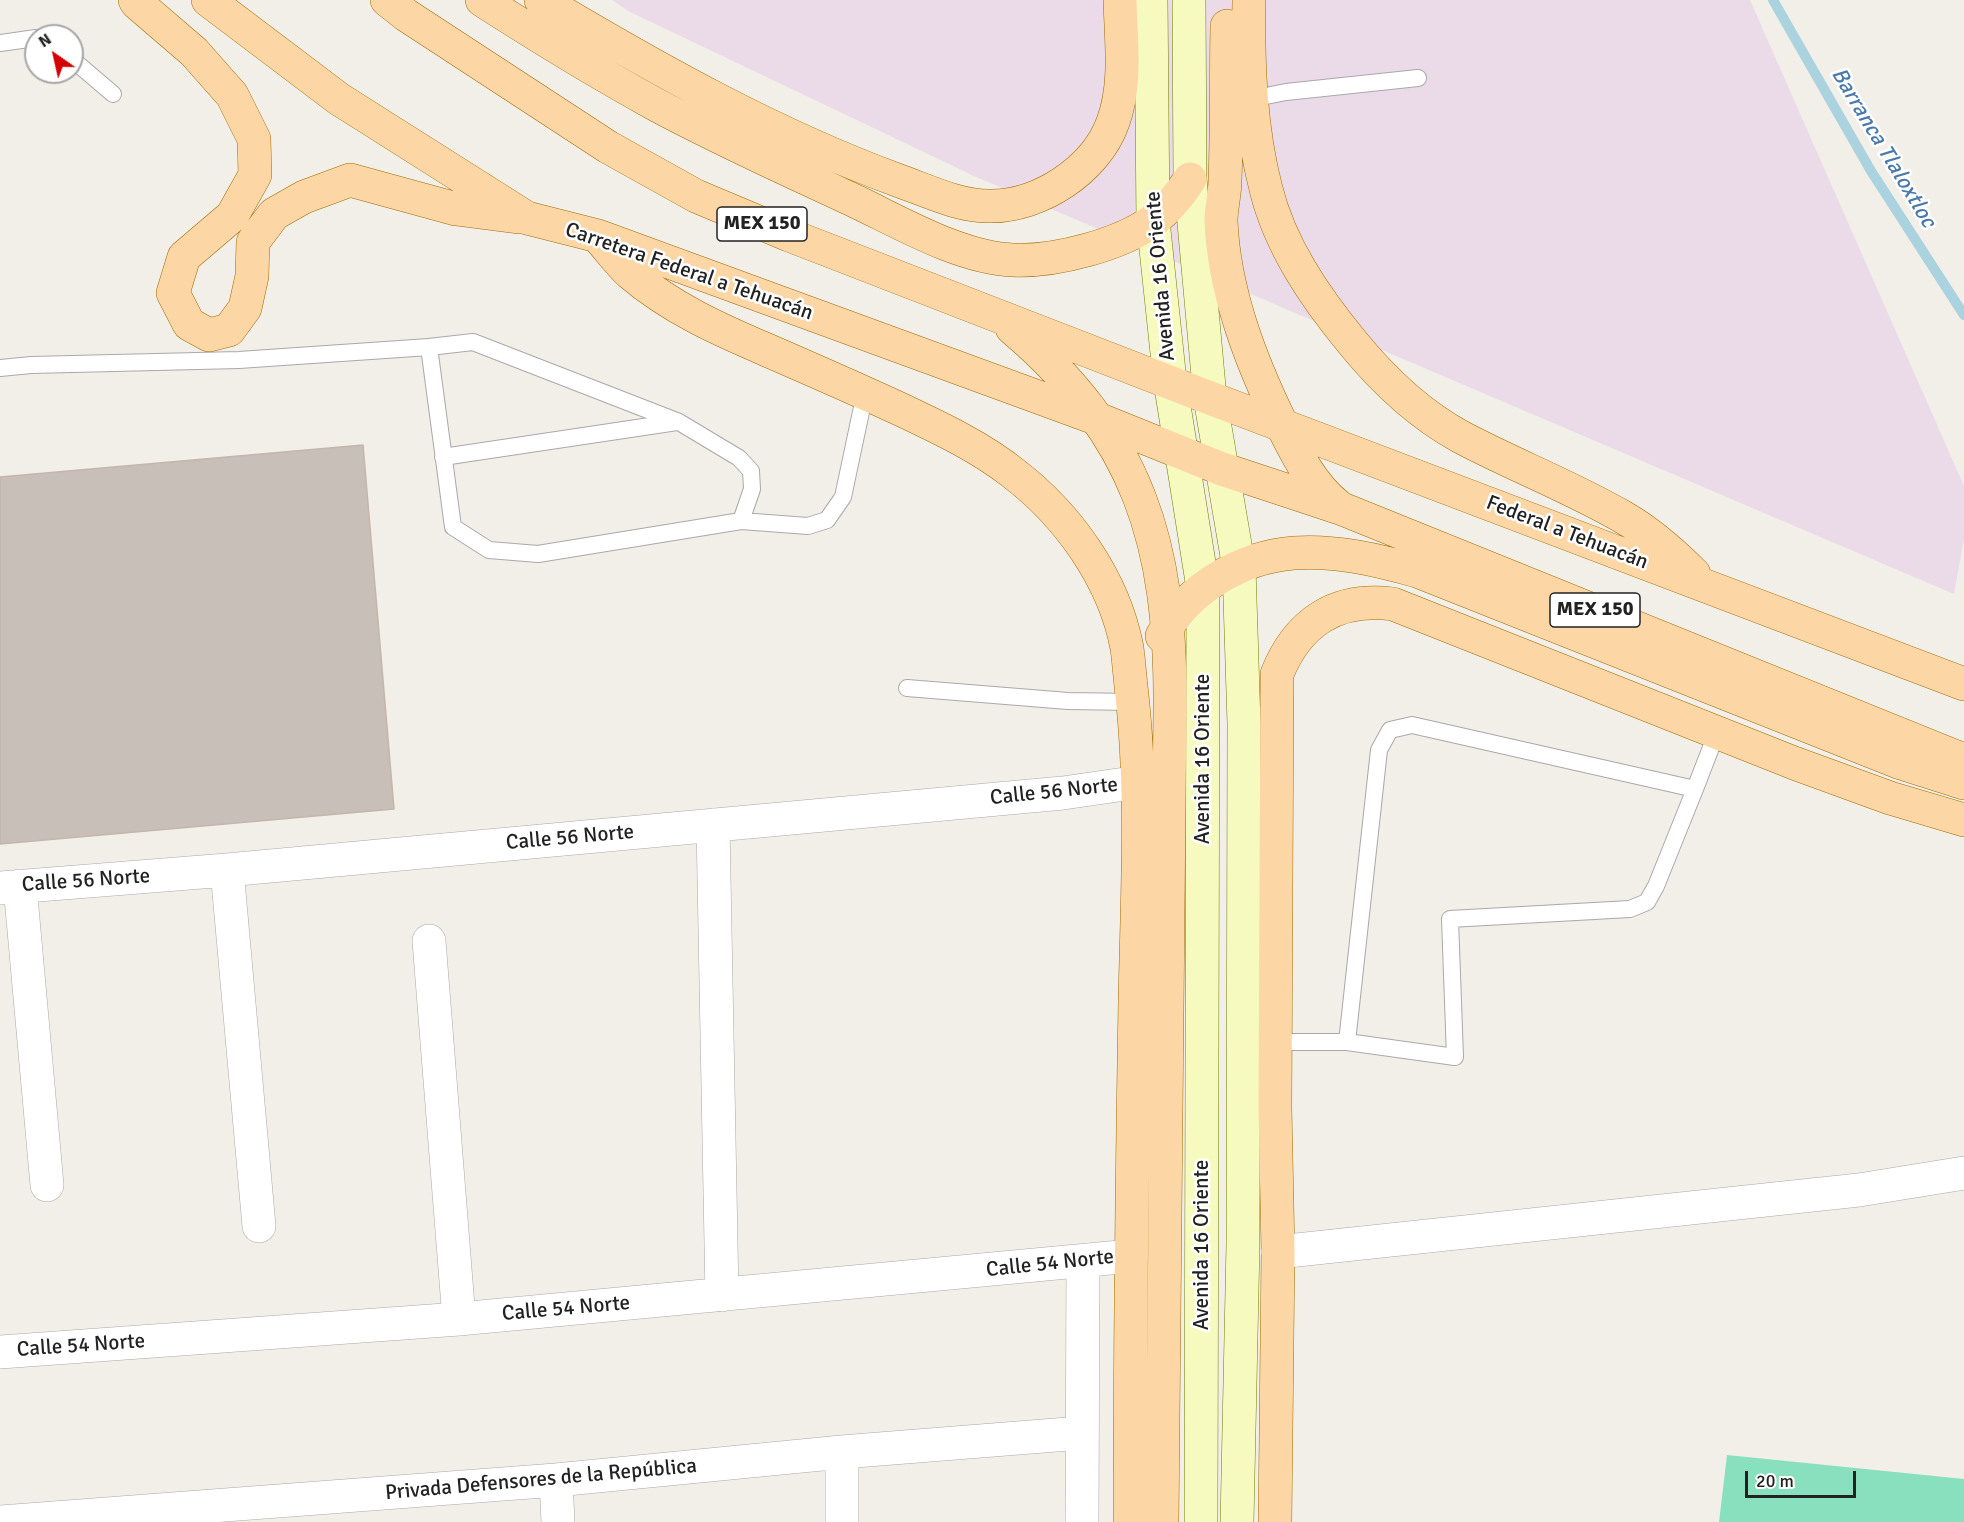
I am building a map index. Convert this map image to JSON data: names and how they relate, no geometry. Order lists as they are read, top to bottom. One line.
{"streets":{"main road":["MEX 150","Carretera Federal a Tehuacán","Avenida 16 Oriente","Federal a Tehuacán"],"street":["Calle 56 Norte","Calle 54 Norte","Privada Defensores de la República"]},"crossings":[["MEX 150","Carretera Federal a Tehuacán"],["MEX 150","Avenida 16 Oriente"],["MEX 150","Federal a Tehuacán"],["Carretera Federal a Tehuacán","Avenida 16 Oriente"],["Avenida 16 Oriente","Federal a Tehuacán"]],"water":["Barranca Tlaloxtloc"],"scale_bar":"20 m","north":"top left"}
